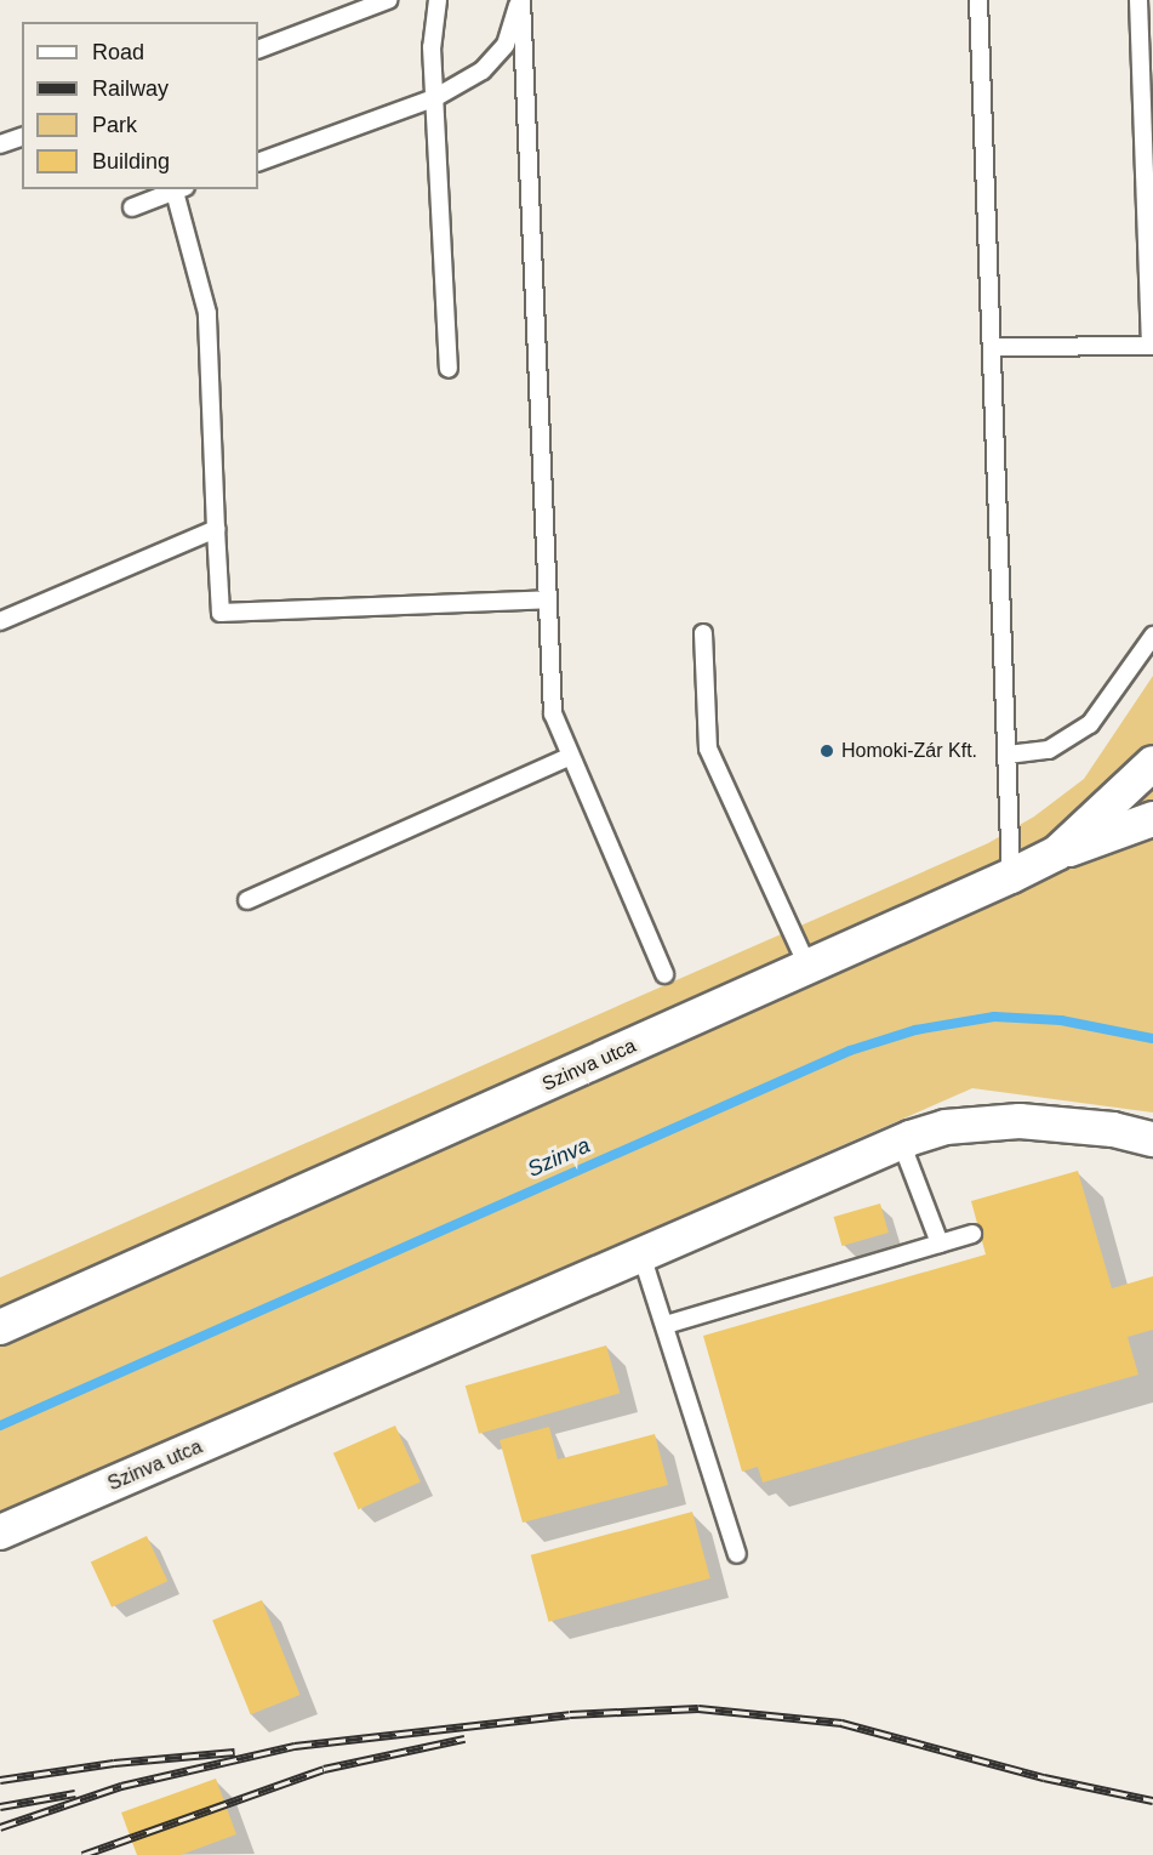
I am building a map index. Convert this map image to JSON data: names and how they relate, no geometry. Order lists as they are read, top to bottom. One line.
{"streets":{"street":["Szinva utca"]},"water":["Szinva"],"places":["Homoki-Zár Kft."],"legend":["Road","Railway","Park","Building"]}
